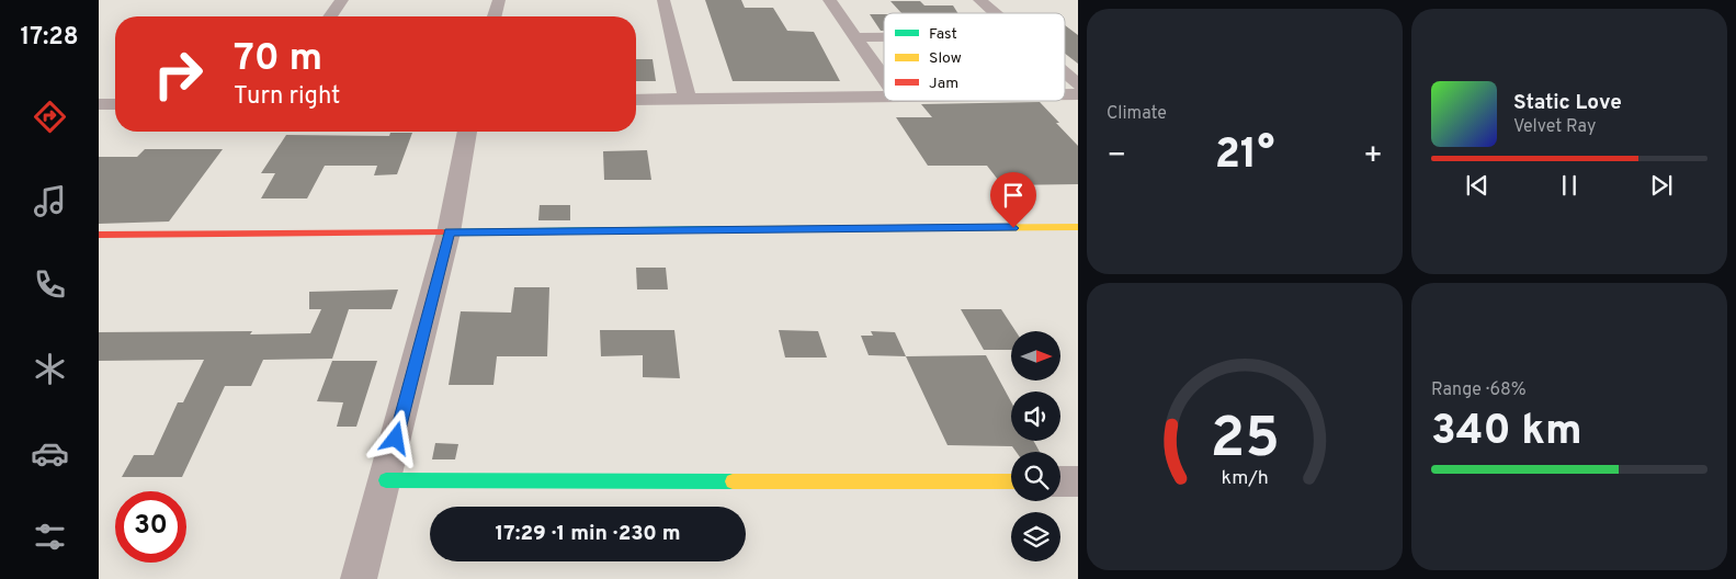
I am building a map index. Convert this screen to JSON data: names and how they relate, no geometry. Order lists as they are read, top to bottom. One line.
{"legend":["Fast","Slow","Jam"],"north":"right","page":{"tabs":"17:28","tile":["Climate",["Range · 68%","340 km"]],"turn":["70 m","Turn right"],"song":["Static Love","Velvet Ray"],"heat":["−","21°","+"],"limit":"30","trip":"17:29 · 1 min · 230 m","gauge":["25","km/h"]}}
